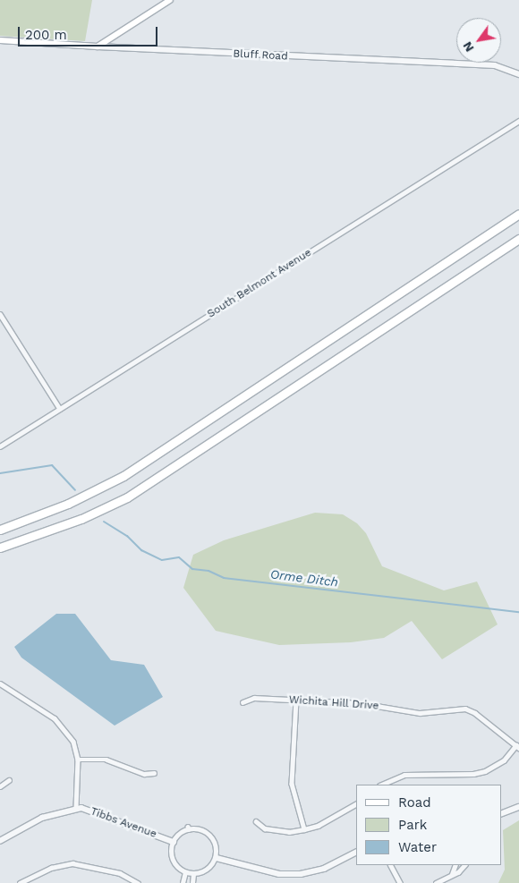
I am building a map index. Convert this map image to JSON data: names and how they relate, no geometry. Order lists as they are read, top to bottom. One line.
{"streets":{"main road":["Bluff Road"],"street":["South Belmont Avenue","Wichita Hill Drive","Tibbs Avenue"]},"water":["Orme Ditch"],"legend":["Road","Park","Water"],"scale_bar":"200 m","north":"bottom left"}
